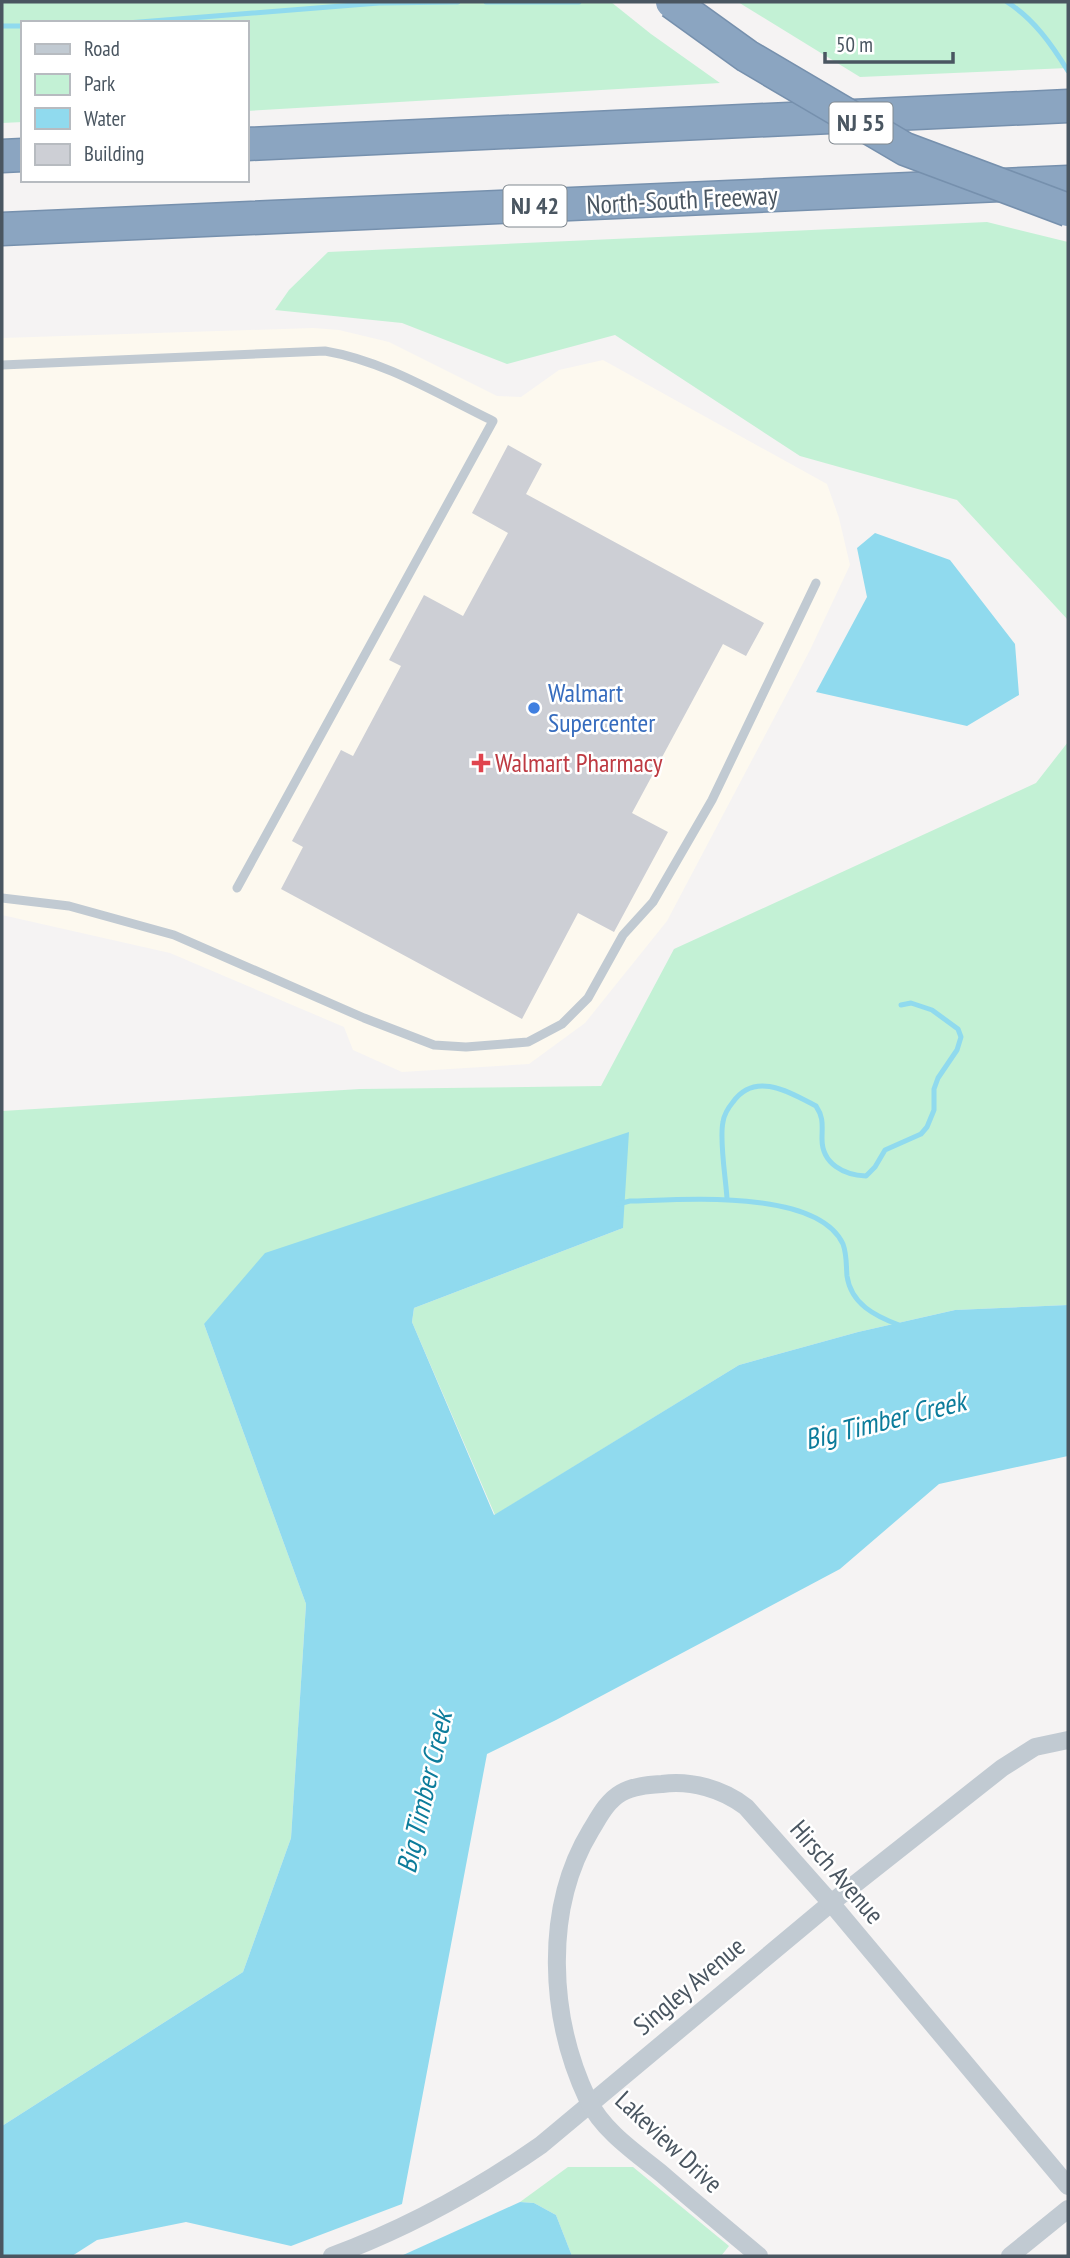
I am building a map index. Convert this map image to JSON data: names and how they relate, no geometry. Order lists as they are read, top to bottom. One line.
{"streets":{"highway":["NJ 55","North-South Freeway","NJ 42"],"street":["Hirsch Avenue","Singley Avenue","Lakeview Drive"]},"crossings":[["Hirsch Avenue","Singley Avenue"],["Hirsch Avenue","Lakeview Drive"],["Singley Avenue","Lakeview Drive"]],"water":["Big Timber Creek"],"places":{"other":["Walmart Supercenter"],"health":["Walmart Pharmacy"]},"legend":["Road","Park","Water","Building"],"scale_bar":"50 m"}
